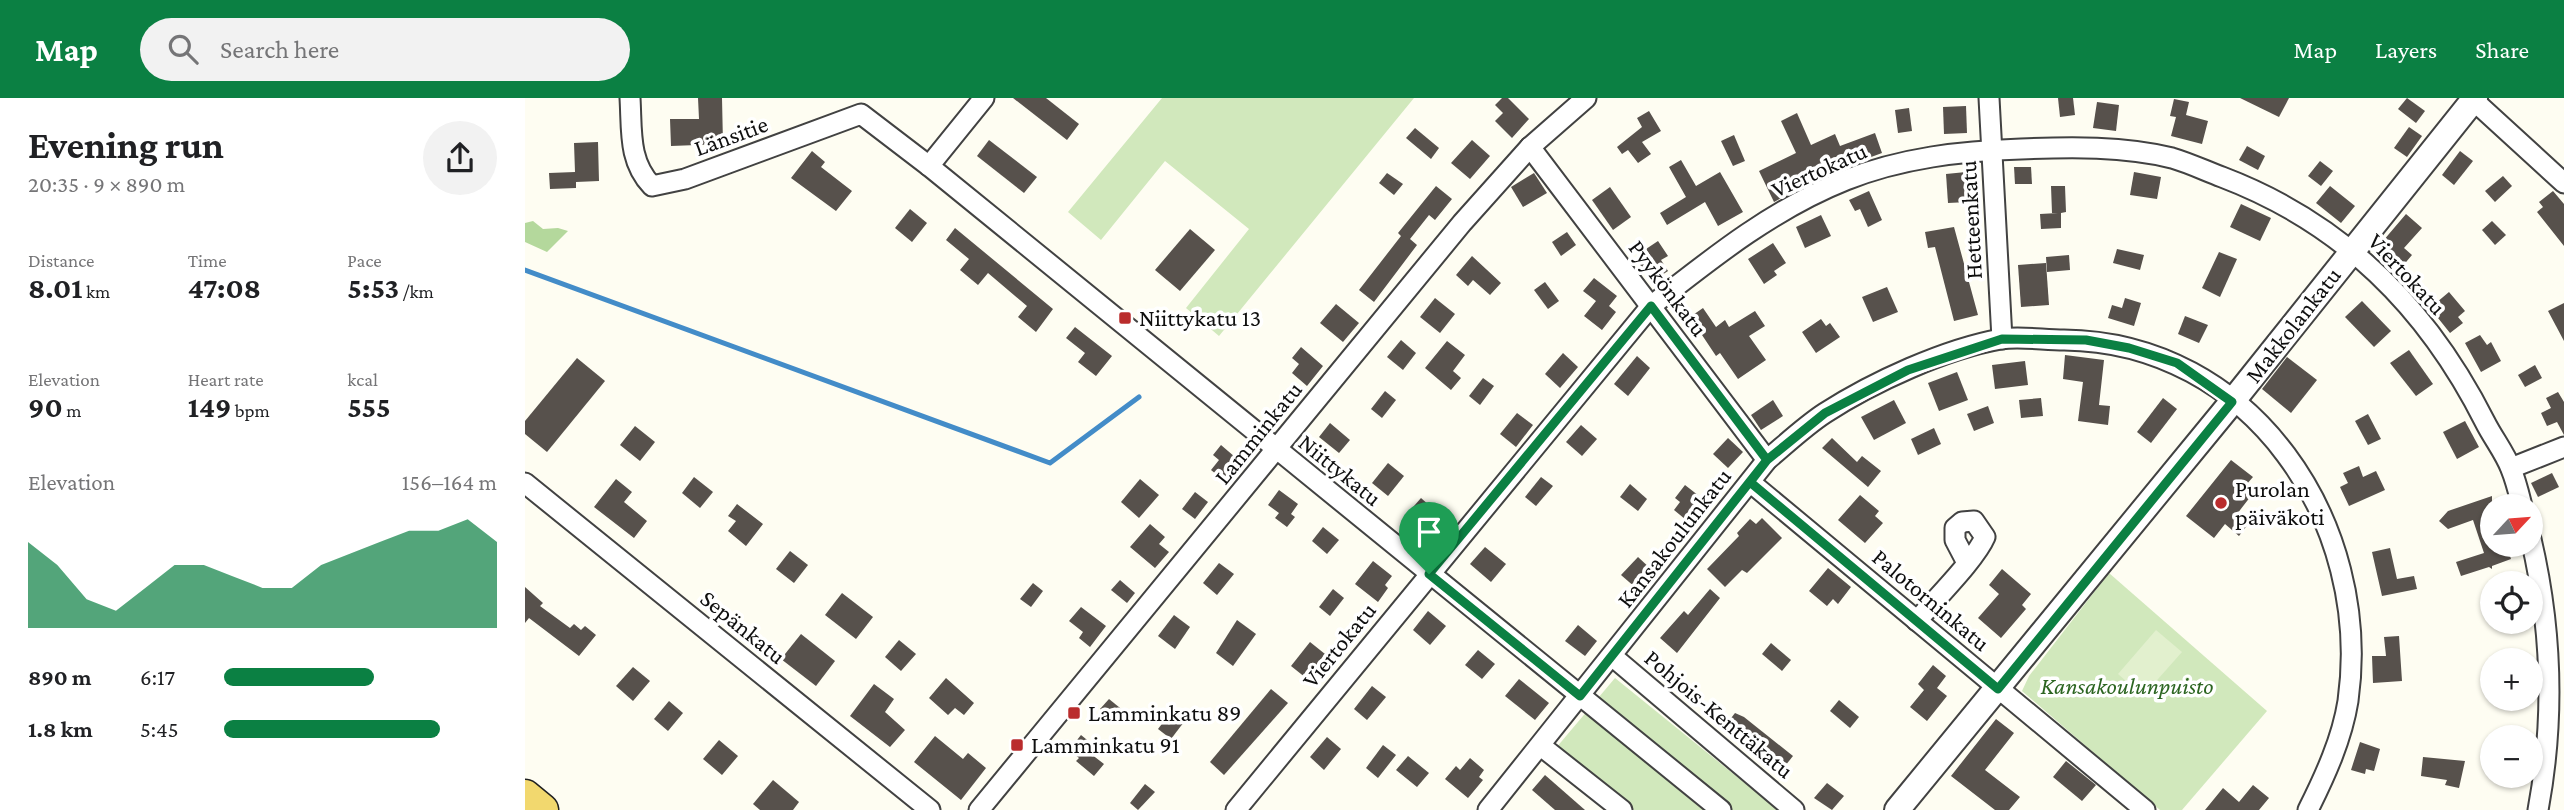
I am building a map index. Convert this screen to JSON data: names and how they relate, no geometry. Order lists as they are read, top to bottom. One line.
{"streets":{"street":["Länsitie","Viertokatu","Hetteenkatu","Pyykönkatu","Makkolankatu","Lamminkatu","Niittykatu","Kansakoulunkatu","Palotorninkatu","Sepänkatu","Pohjois-Kenttäkatu"]},"crossings":[["Länsitie","Niittykatu"],["Viertokatu","Hetteenkatu"],["Viertokatu","Pyykönkatu"],["Viertokatu","Makkolankatu"],["Viertokatu","Niittykatu"],["Hetteenkatu","Kansakoulunkatu"],["Pyykönkatu","Lamminkatu"],["Pyykönkatu","Kansakoulunkatu"],["Makkolankatu","Kansakoulunkatu"],["Makkolankatu","Palotorninkatu"],["Lamminkatu","Niittykatu"],["Niittykatu","Kansakoulunkatu"],["Kansakoulunkatu","Palotorninkatu"],["Kansakoulunkatu","Pohjois-Kenttäkatu"]],"parks":["Kansakoulunpuisto"],"places":{"transit":["Niittykatu 13","Lamminkatu 89","Lamminkatu 91"],"other":["Purolan päiväkoti"]},"north":"top right","page":{"header":"Map","search":"Search here","nav":["Map","Layers","Share"],"heading":["Evening run","20:35 · 9 × 890 m"],"stats":[["Distance","8.01 km"],["Time","47:08"],["Pace","5:53 /km"],["Elevation","90 m"],["Heart rate","149 bpm"],["kcal","555"]],"chart":["Elevation","156–164 m"],"map_buttons":["+","−"],"list":[{"name":"890 m","note":"6:17"},{"name":"1.8 km","note":"5:45"}]}}
